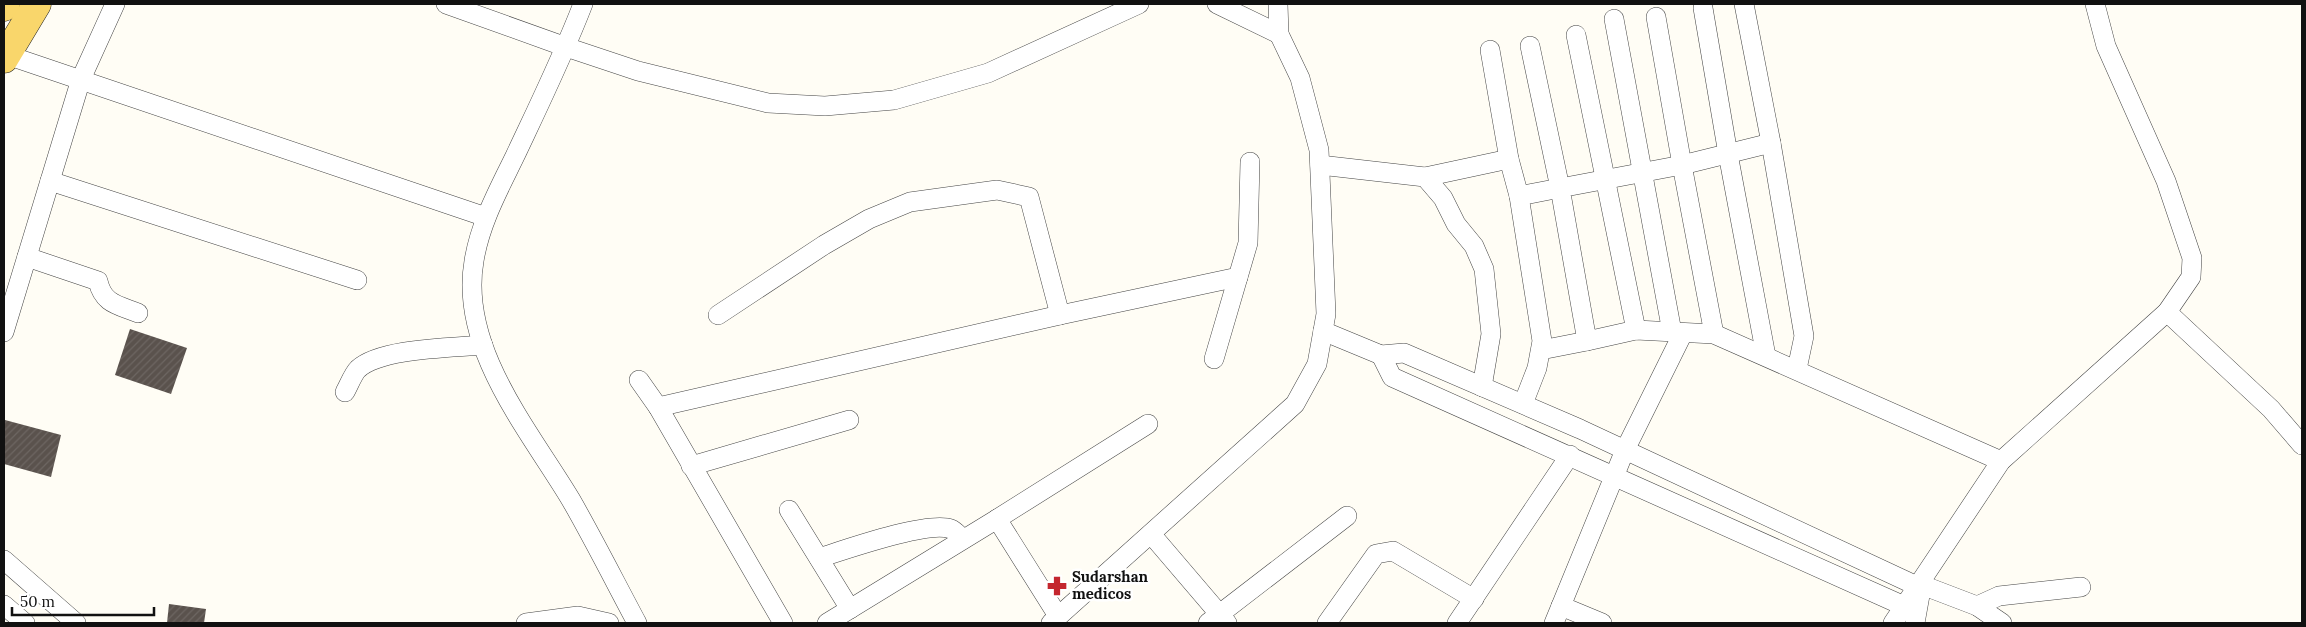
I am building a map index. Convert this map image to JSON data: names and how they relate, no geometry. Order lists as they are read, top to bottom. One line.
{"places":{"pharmacy":["Sudarshan medicos"]},"scale_bar":"50 m"}
